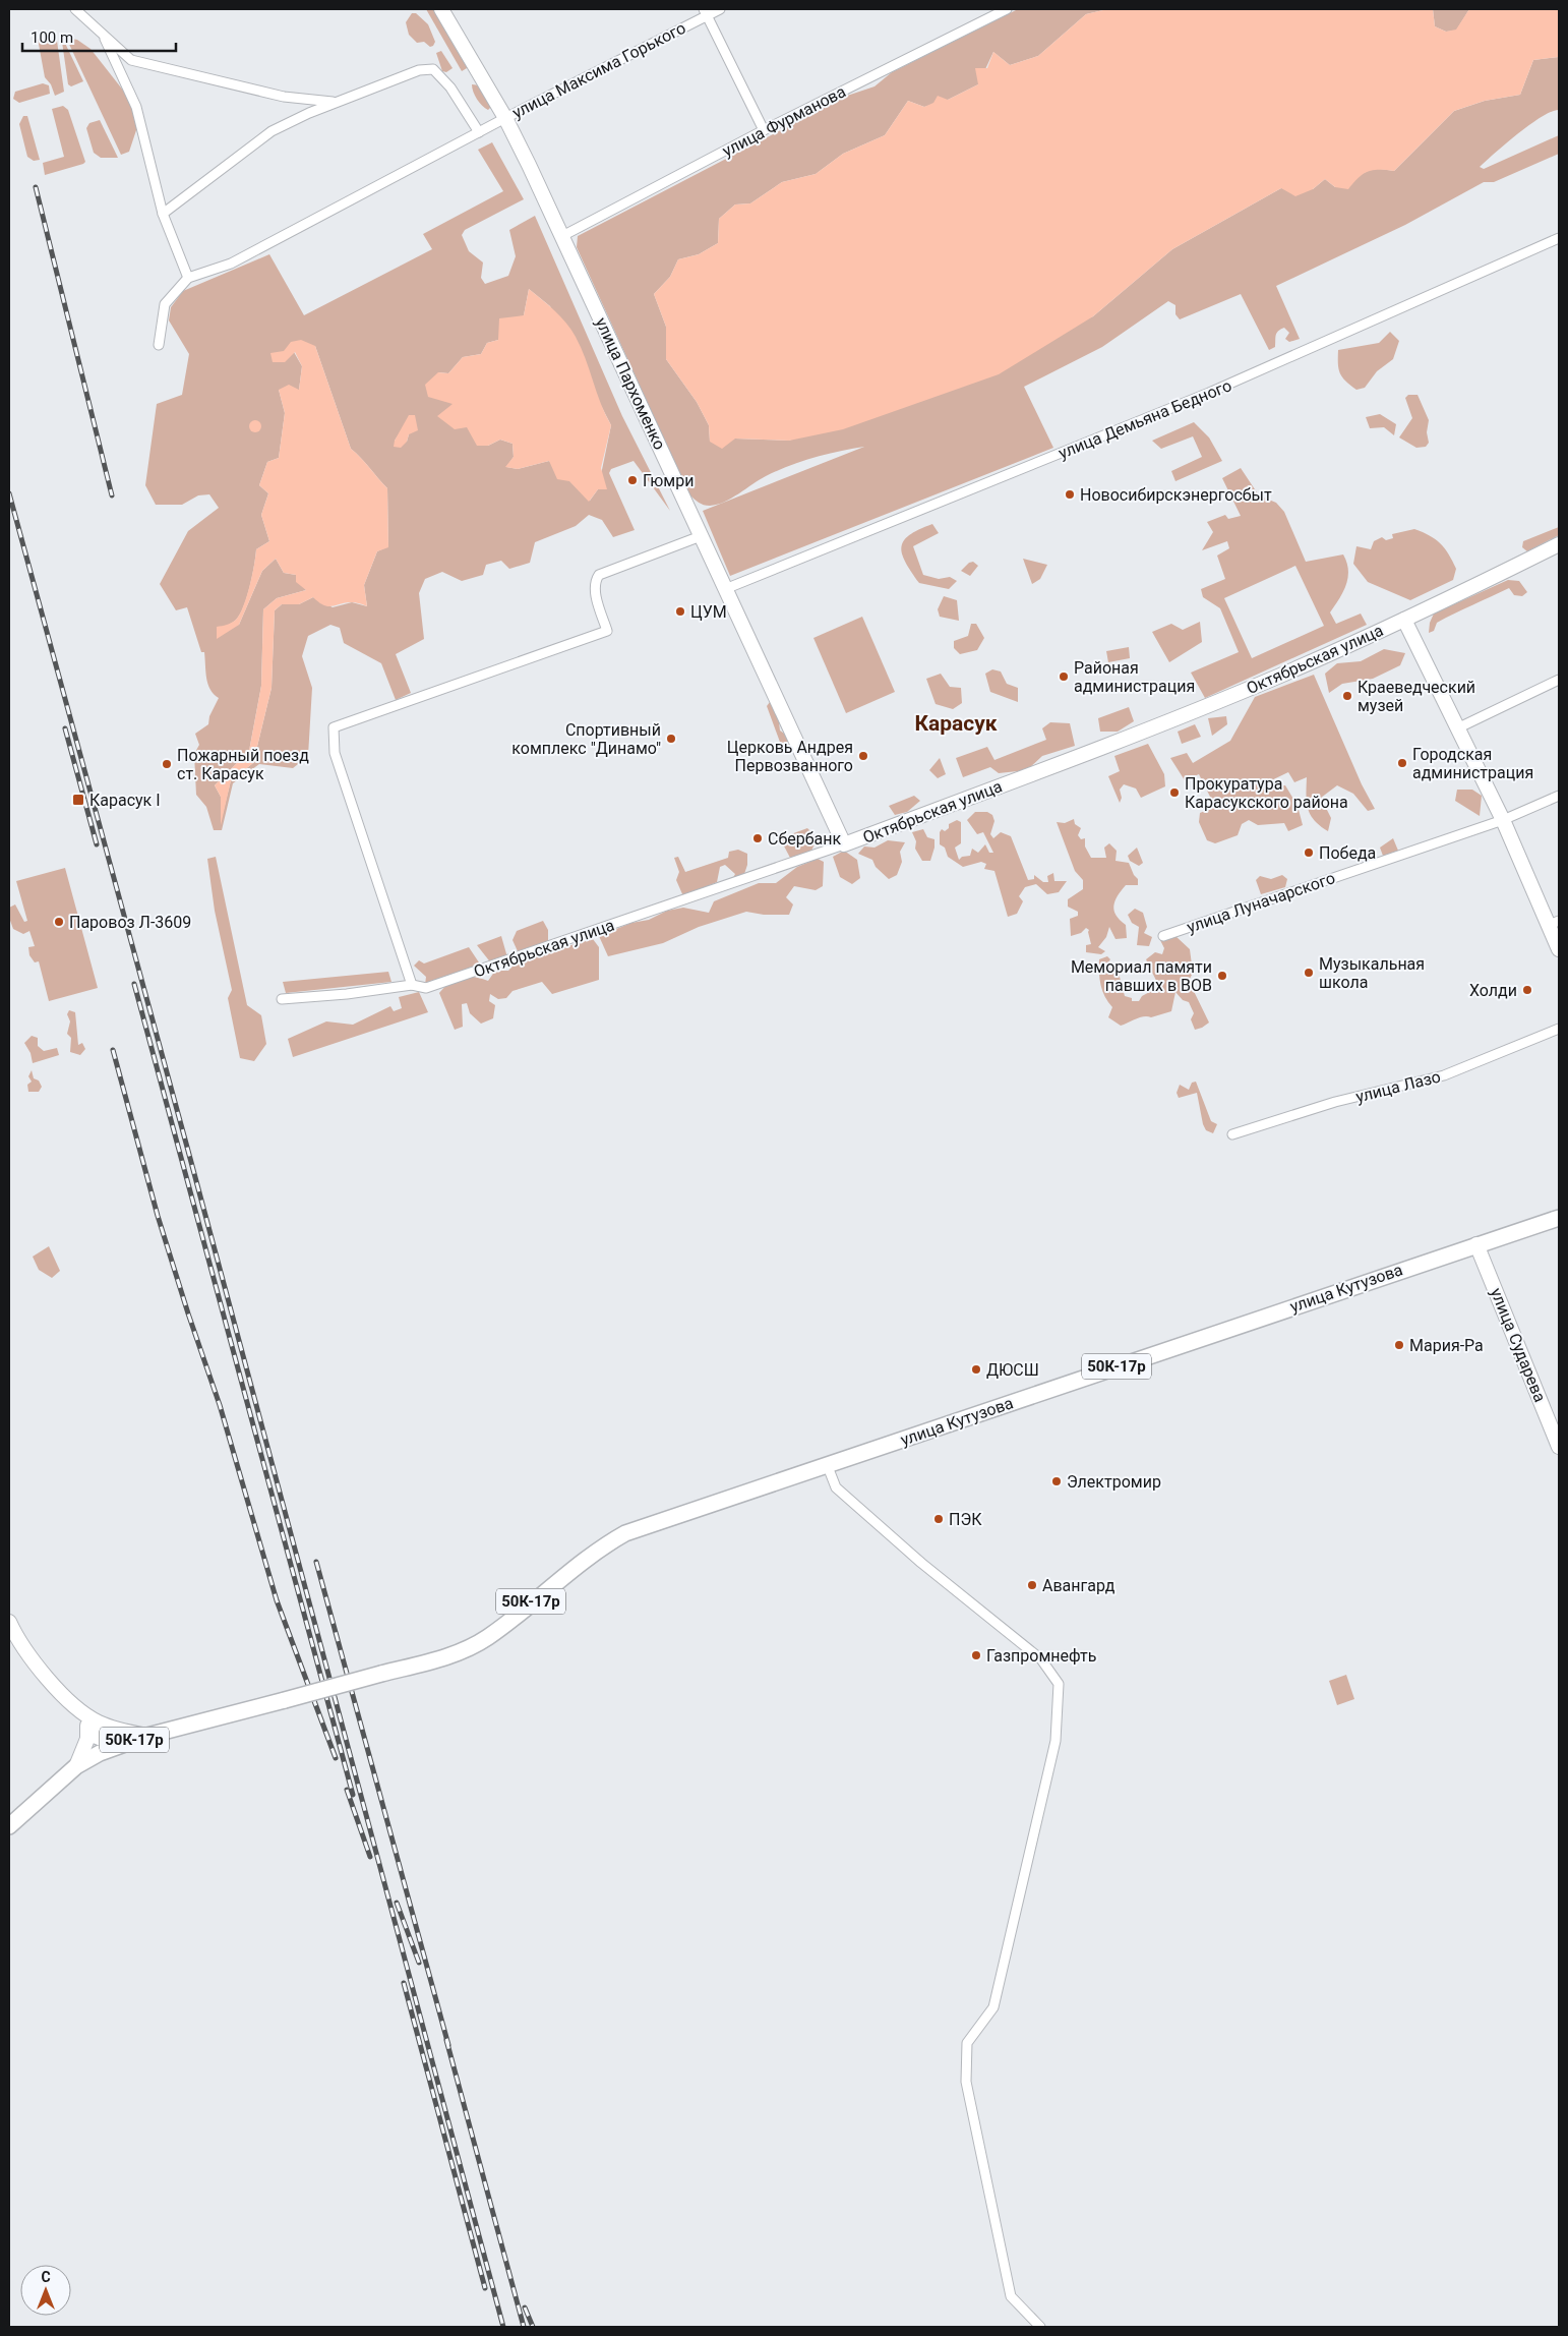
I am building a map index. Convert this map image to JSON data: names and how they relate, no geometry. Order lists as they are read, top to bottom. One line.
{"streets":{"main road":["улица Кутузова","50К-17р"],"street":["улица Максима Горького","улица Фурманова","улица Пархоменко","улица Демьяна Бедного","Октябрьская улица","улица Луначарского","улица Лазо","улица Сударева"]},"crossings":[["улица Максима Горького","улица Пархоменко"],["улица Фурманова","улица Пархоменко"],["улица Пархоменко","улица Демьяна Бедного"],["улица Пархоменко","Октябрьская улица"],["улица Кутузова","улица Сударева"],["улица Кутузова","50К-17р"]],"districts":["Карасук"],"places":{"other":["Гюмри","Новосибирскэнергосбыт","ЦУМ","Районая администрация","Краеведческий музей","Спортивный комплекс \"Динамо\"","Церковь Андрея Первозванного","Городская администрация","Пожарный поезд ст. Карасук","Прокуратура Карасукского района","Сбербанк","Победа","Паровоз Л-3609","Музыкальная школа","Мемориал памяти павших в ВОВ","Холди","Мария-Ра","ДЮСШ","Электромир","ПЭК","Авангард","Газпромнефть"],"transit":["Карасук I"]},"scale_bar":"100 m","north":"top"}
